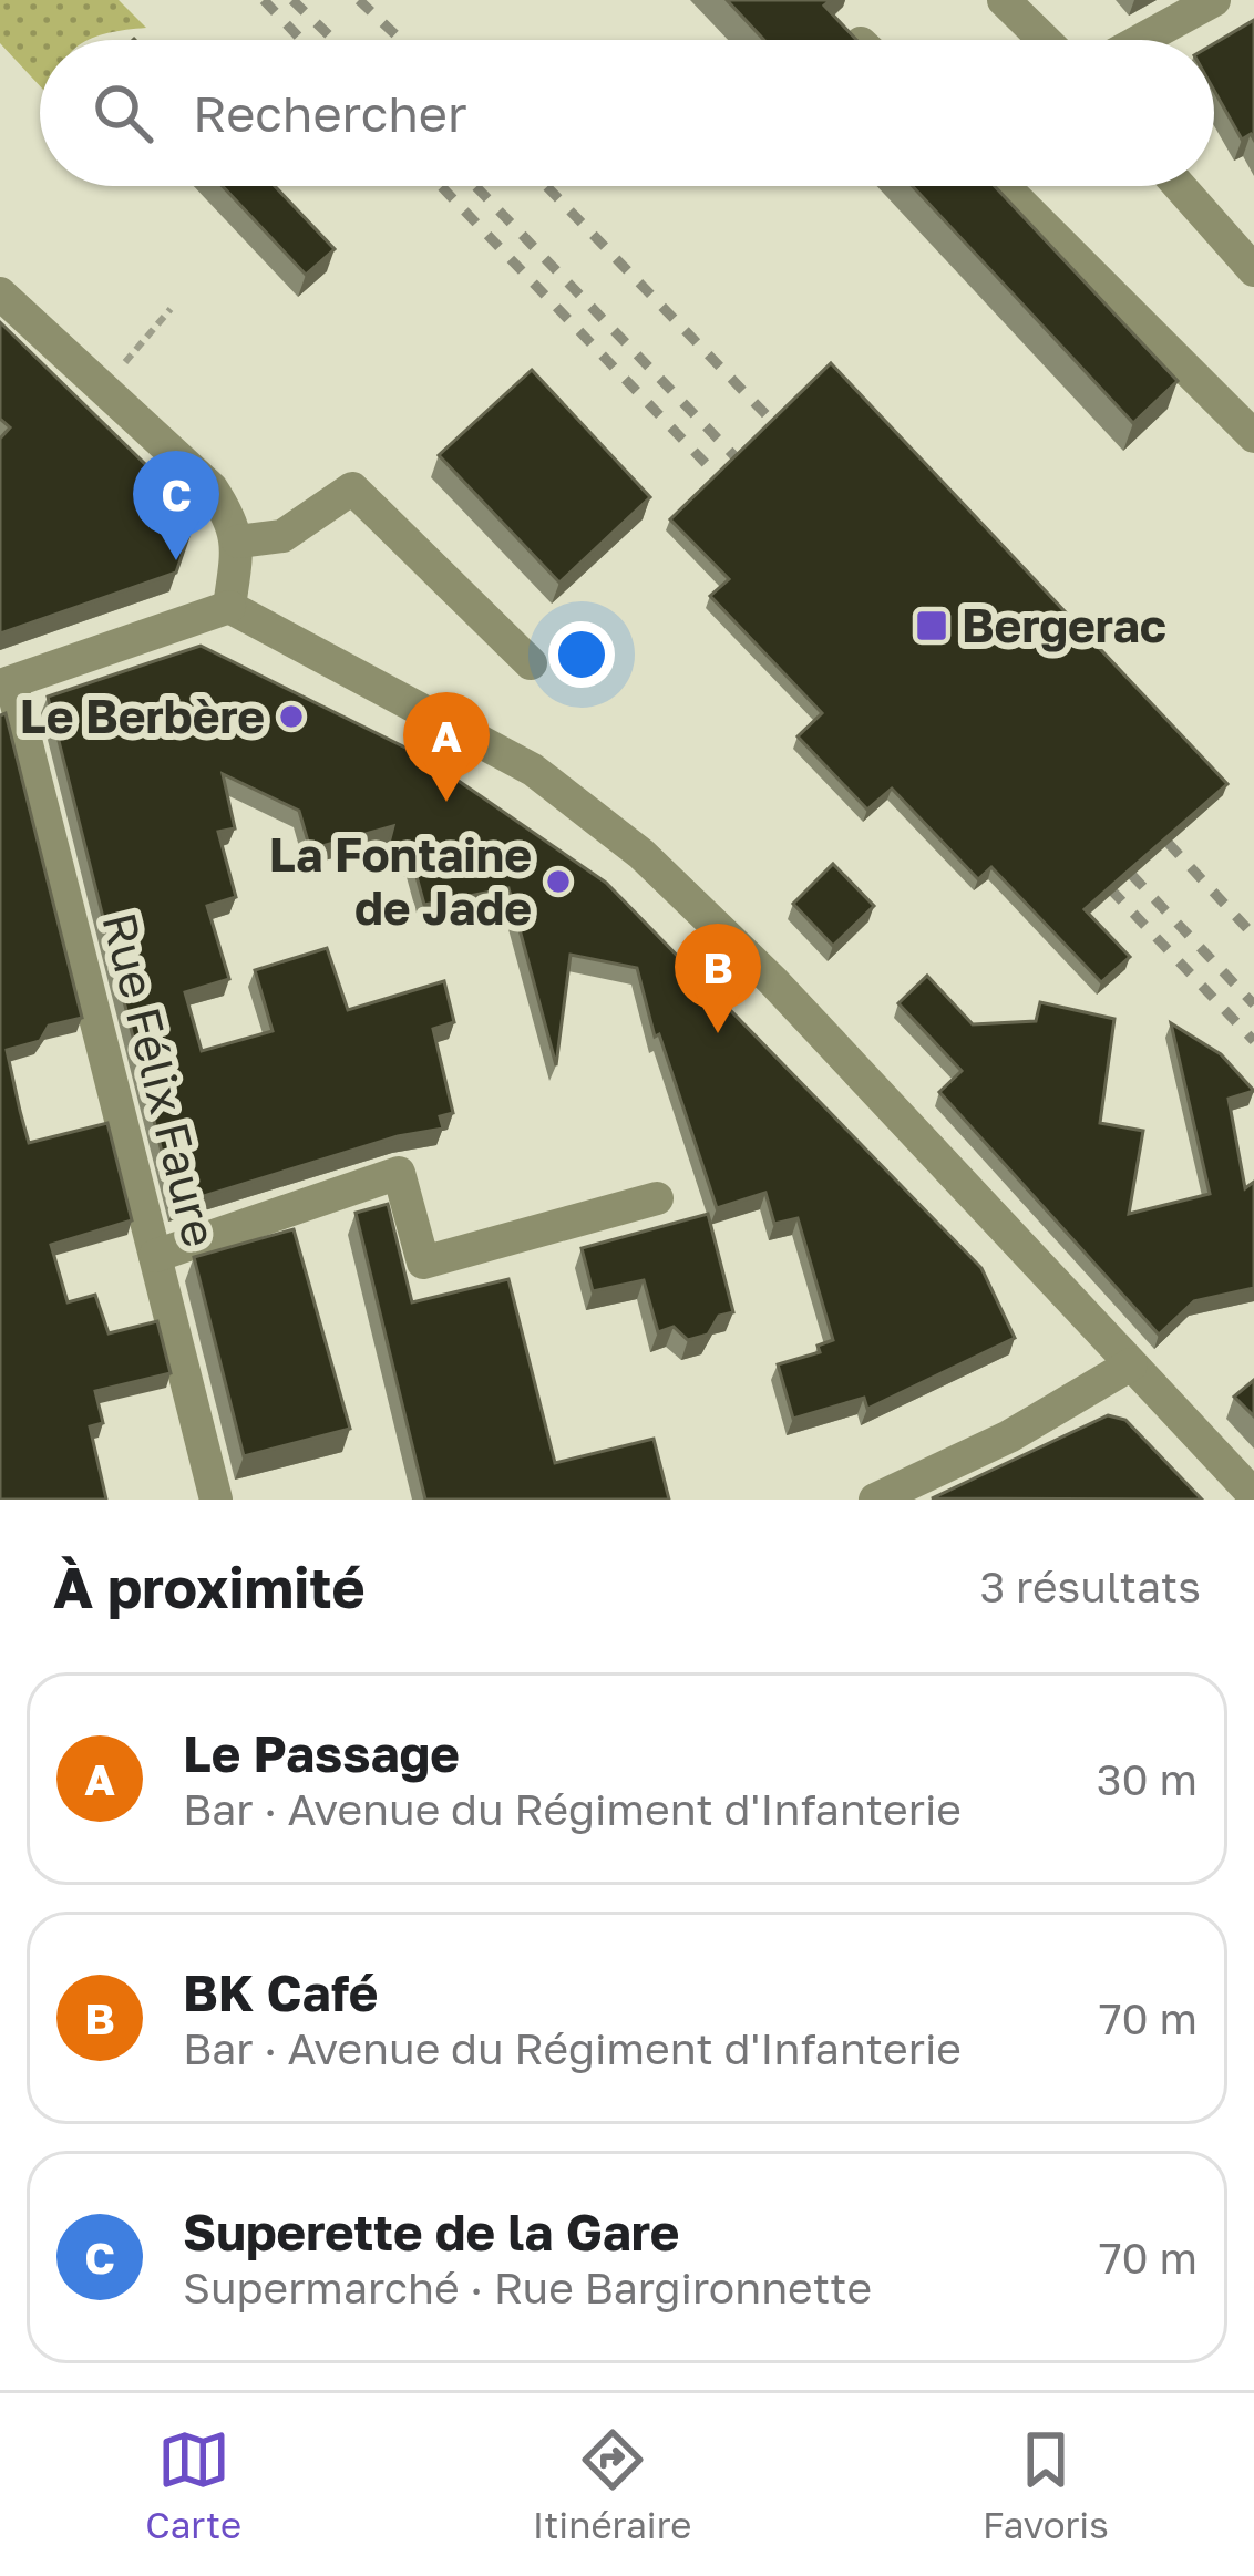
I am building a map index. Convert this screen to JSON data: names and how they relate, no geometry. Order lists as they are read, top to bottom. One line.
{"streets":{"street":["Rue Félix Faure"]},"places":{"transit":["Bergerac"],"other":["Le Berbère","La Fontaine de Jade"]},"page":{"search":"Rechercher","pins":["C","A","B"],"heading":["À proximité","3 résultats"],"list":[{"mark":"A","name":"Le Passage","note":"Bar · Avenue du Régiment d'Infanterie","value":"30 m"},{"mark":"B","name":"BK Café","note":"Bar · Avenue du Régiment d'Infanterie","value":"70 m"},{"mark":"C","name":"Superette de la Gare","note":"Supermarché · Rue Bargironnette","value":"70 m"}],"nav":["Carte","Itinéraire","Favoris"]}}
